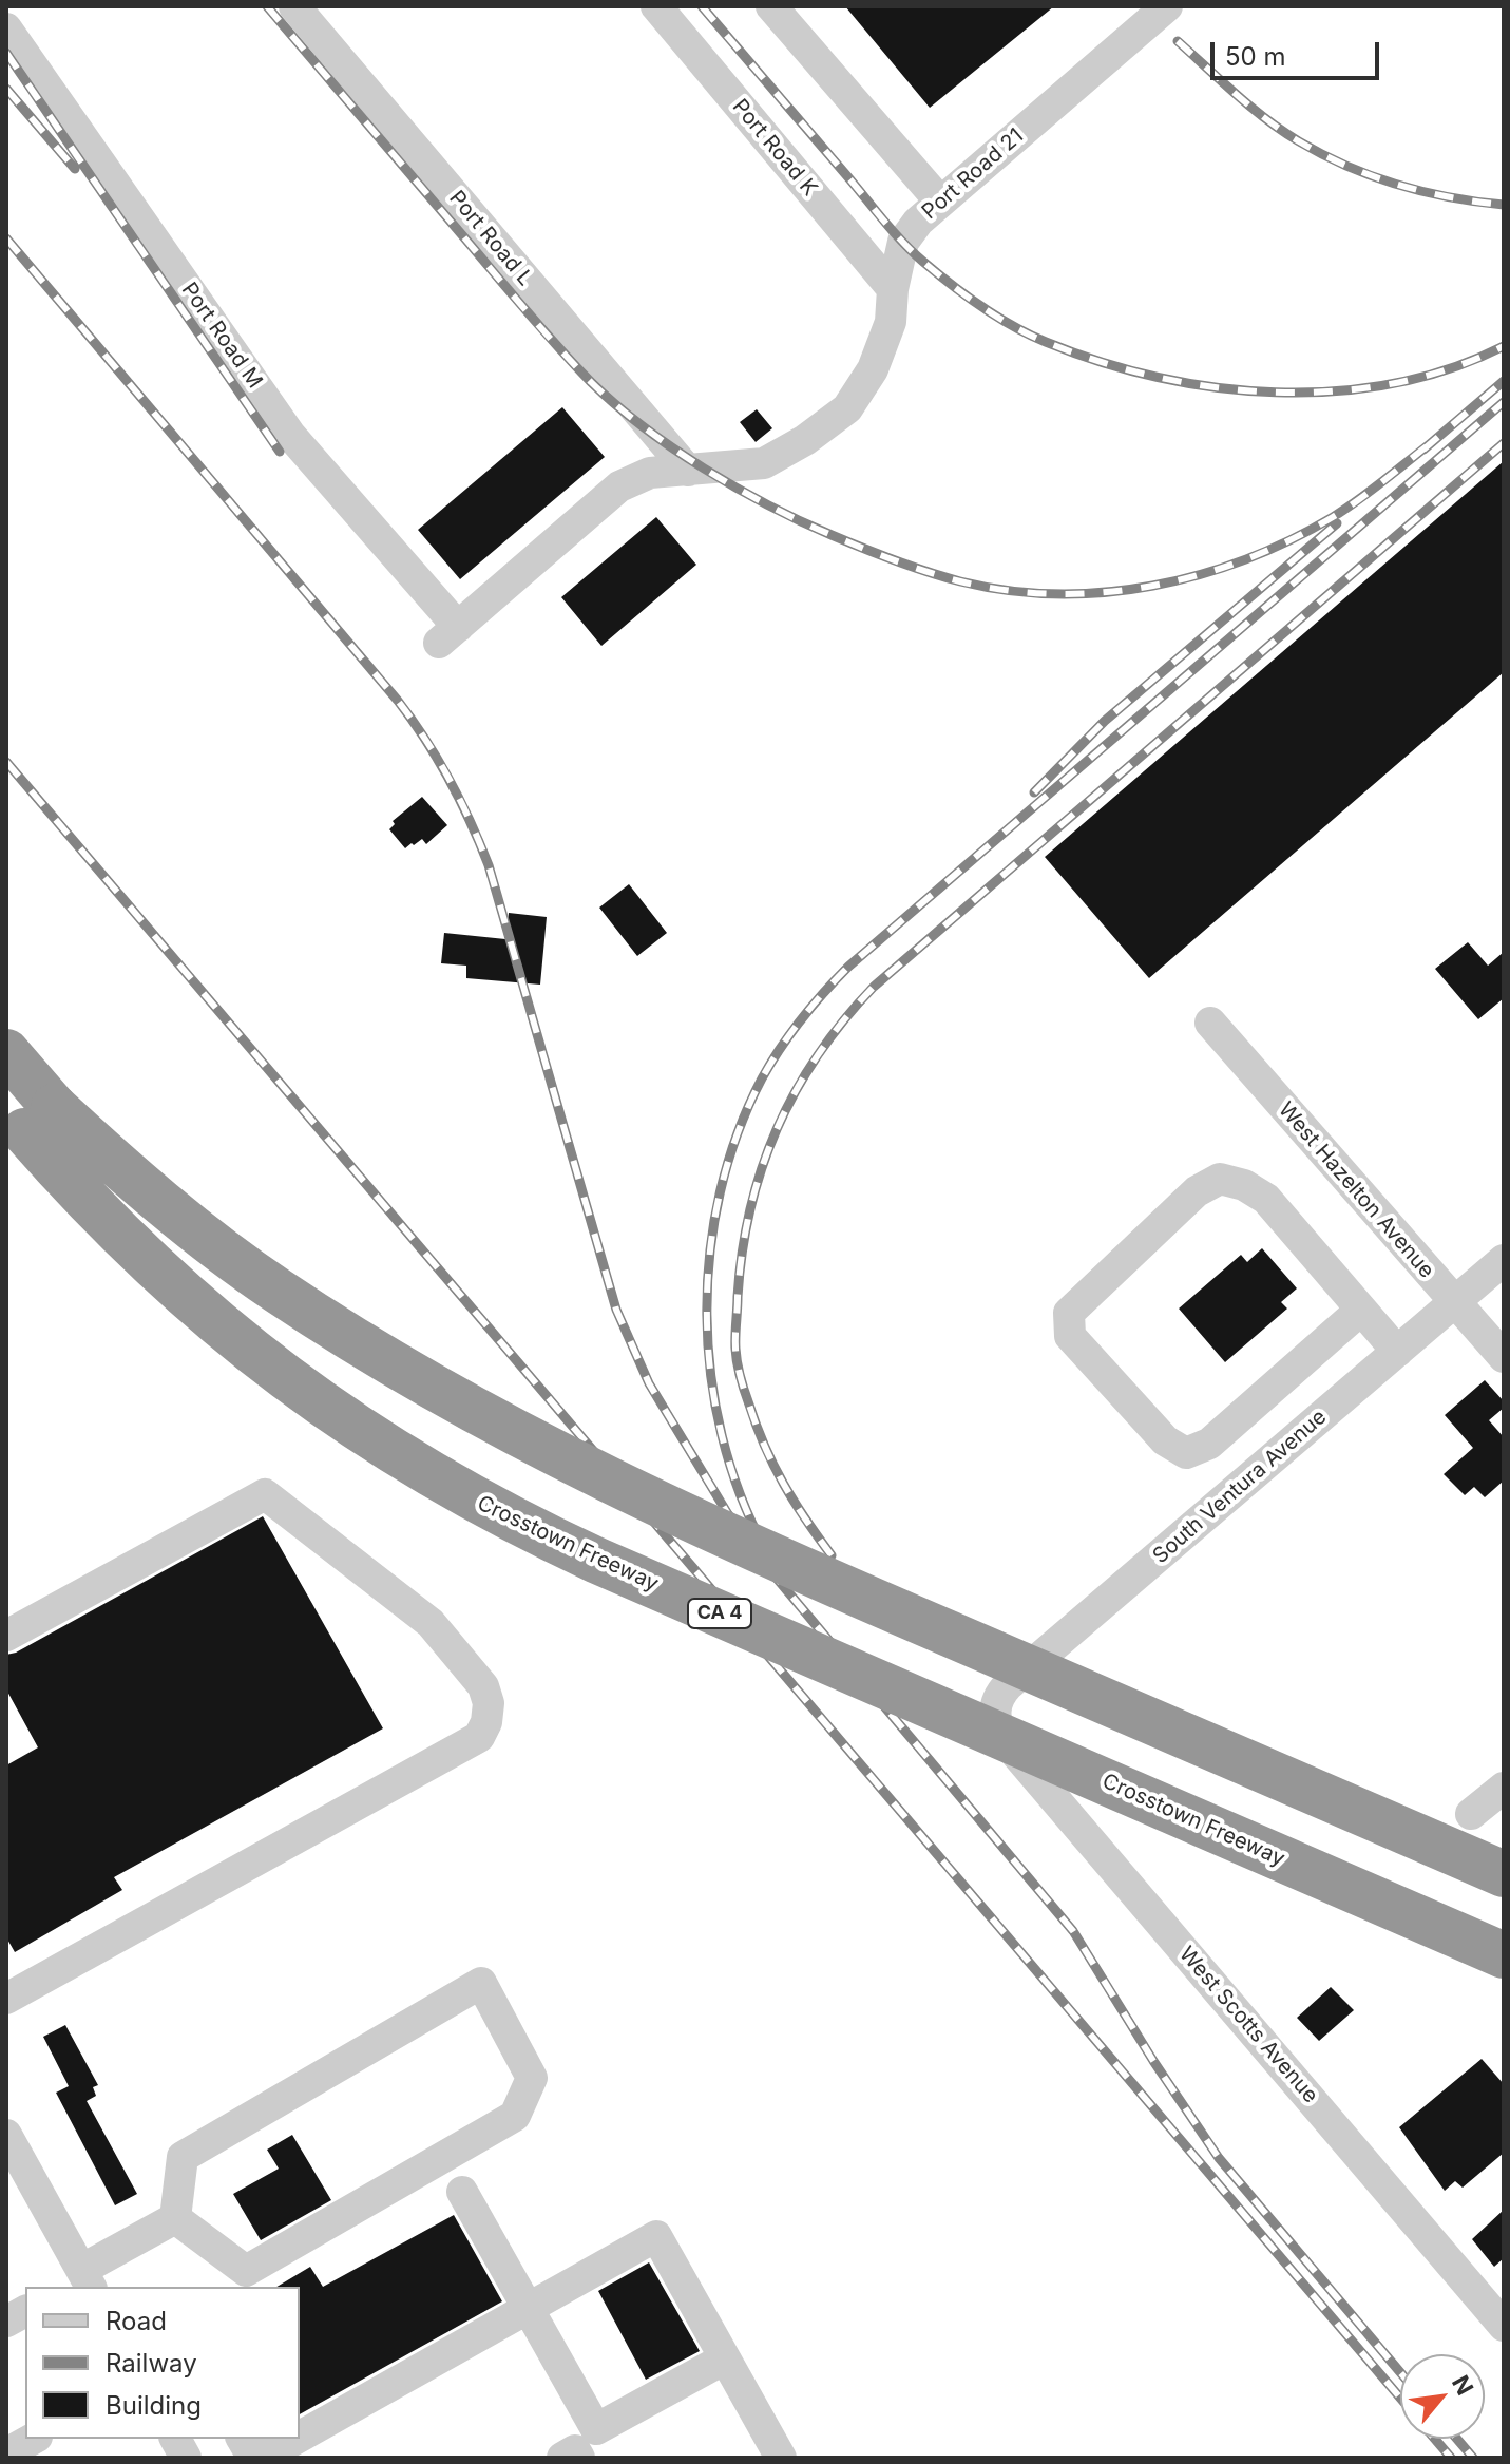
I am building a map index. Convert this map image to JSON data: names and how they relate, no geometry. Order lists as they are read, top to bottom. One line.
{"streets":{"highway":["Crosstown Freeway","CA 4"],"street":["Port Road K","Port Road 21","Port Road L","Port Road M","West Hazelton Avenue","South Ventura Avenue","West Scotts Avenue"]},"crossings":[["Port Road K","Port Road 21"],["Port Road 21","Port Road L"],["Port Road 21","Port Road M"],["West Hazelton Avenue","South Ventura Avenue"],["South Ventura Avenue","West Scotts Avenue"]],"legend":["Road","Railway","Building"],"scale_bar":"50 m","north":"top right"}
